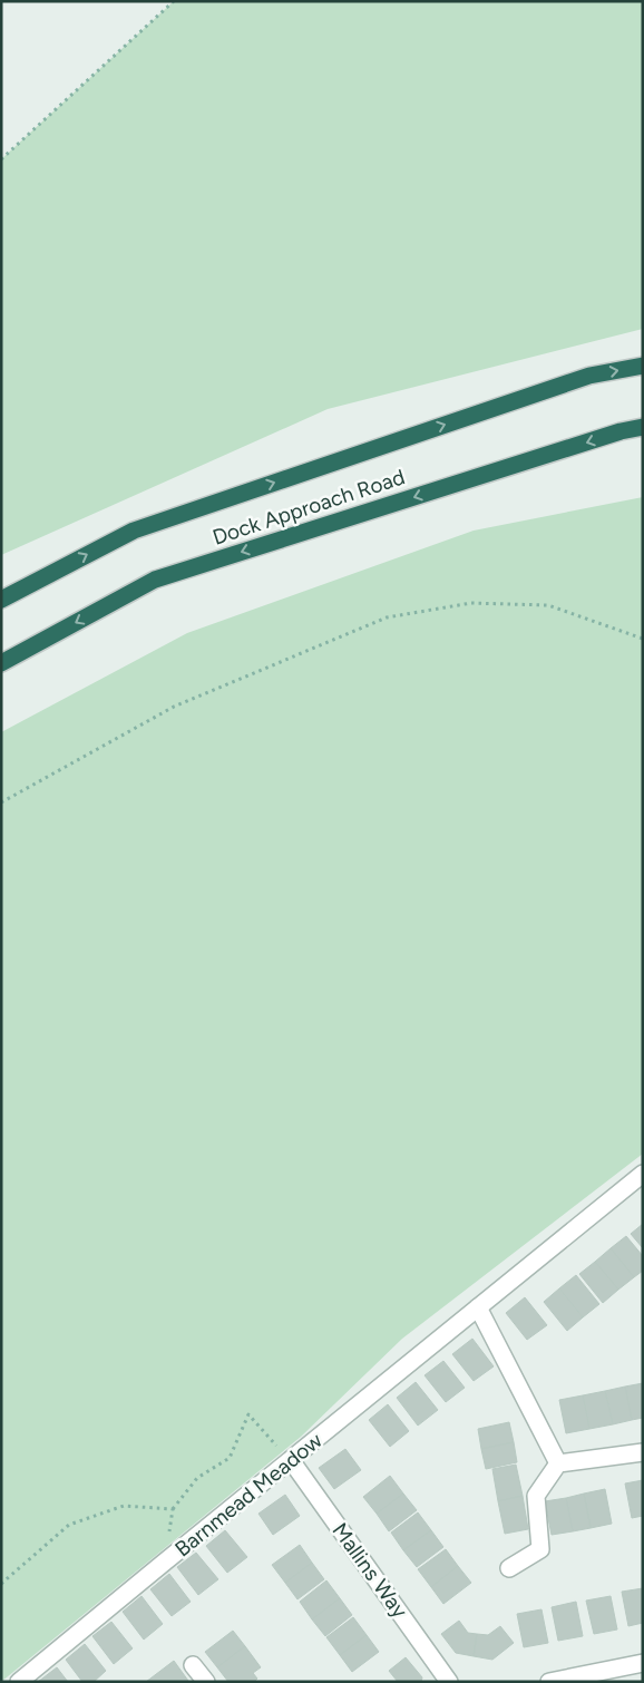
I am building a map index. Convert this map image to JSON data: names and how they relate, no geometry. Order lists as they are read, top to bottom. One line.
{"streets":{"highway":["Dock Approach Road"],"street":["Barnmead Meadow","Mallins Way"]},"crossings":[["Barnmead Meadow","Mallins Way"]]}
